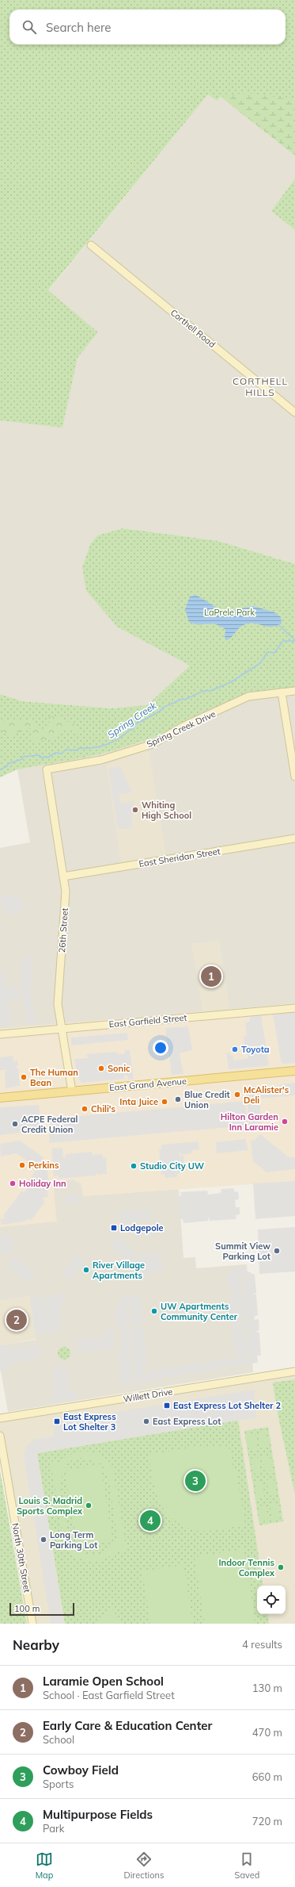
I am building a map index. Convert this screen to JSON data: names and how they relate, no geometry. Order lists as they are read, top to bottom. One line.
{"streets":{"main road":["East Grand Avenue"],"street":["Corthell Road","Spring Creek Drive","East Sheridan Street","26th Street","East Garfield Street","Willett Drive","North 30th Street"]},"crossings":[["Spring Creek Drive","26th Street"],["East Sheridan Street","26th Street"],["26th Street","East Garfield Street"],["26th Street","East Grand Avenue"]],"districts":["CORTHELL HILLS"],"water":["Spring Creek"],"parks":["LaPrele Park"],"places":{"other":["Whiting High School","Toyota","Sonic","The Human Bean","McAlister's Deli","Blue Credit Union","Inta Juice","Chili's","Hilton Garden Inn Laramie","ACPE Federal Credit Union","Perkins","Studio City UW","Holiday Inn","Summit View Parking Lot","River Village Apartments","UW Apartments Community Center","East Express Lot","Louis S. Madrid Sports Complex","Long Term Parking Lot","Indoor Tennis Complex"],"transit":["Lodgepole","East Express Lot Shelter 2","East Express Lot Shelter 3"]},"scale_bar":"100 m","page":{"search":"Search here","pins":["1","2","3","4"],"scale":"100 m","heading":["Nearby","4 results"],"list":[{"mark":"1","name":"Laramie Open School","note":"School · East Garfield Street","value":"130 m"},{"mark":"2","name":"Early Care & Education Center","note":"School","value":"470 m"},{"mark":"3","name":"Cowboy Field","note":"Sports","value":"660 m"},{"mark":"4","name":"Multipurpose Fields","note":"Park","value":"720 m"}],"nav":["Map","Directions","Saved"]}}
